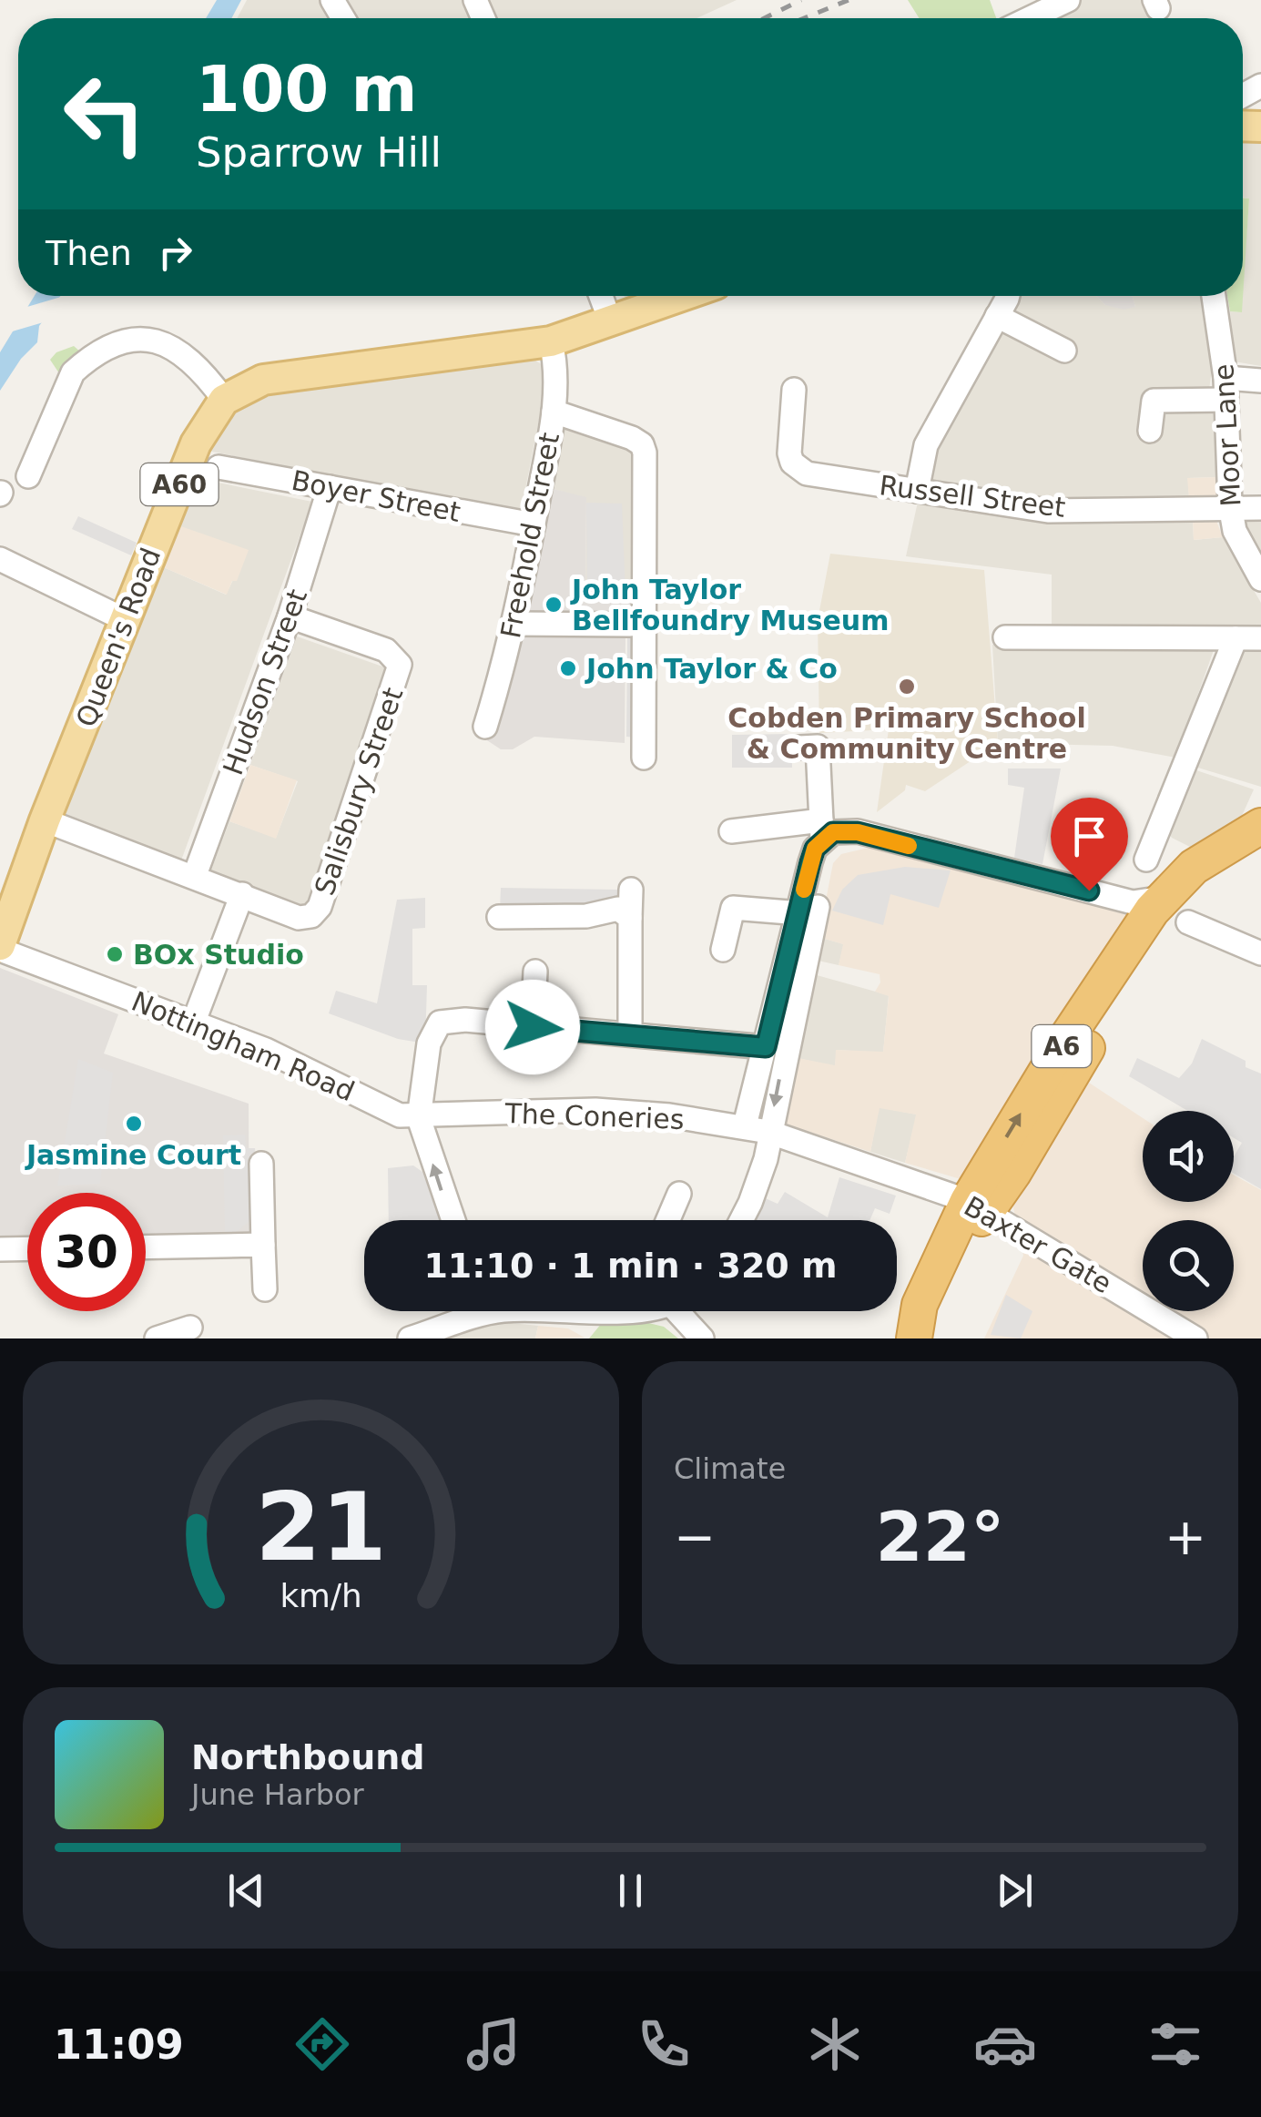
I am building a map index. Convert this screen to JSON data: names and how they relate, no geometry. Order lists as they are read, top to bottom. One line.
{"streets":{"highway":["A6"],"main road":["A60","Queen's Road"],"street":["Moor Lane","Boyer Street","Russell Street","Freehold Street","Hudson Street","Salisbury Street","Nottingham Road","The Coneries","Baxter Gate"]},"crossings":[["Moor Lane","Russell Street"],["Boyer Street","Freehold Street"],["Boyer Street","Hudson Street"],["Queen's Road","Nottingham Road"],["Hudson Street","Salisbury Street"],["Nottingham Road","The Coneries"],["A6","Baxter Gate"],["The Coneries","Baxter Gate"]],"places":["John Taylor Bellfoundry Museum","John Taylor & Co","Cobden Primary School & Community Centre","BOx Studio","Jasmine Court"],"page":{"turn":["100 m","Sparrow Hill"],"then":"Then","limit":"30","trip":"11:10 · 1 min · 320 m","tile":"Climate","heat":["−","22°","+"],"song":["Northbound","June Harbor"],"tabs":"11:09","gauge":["21","km/h"]}}
